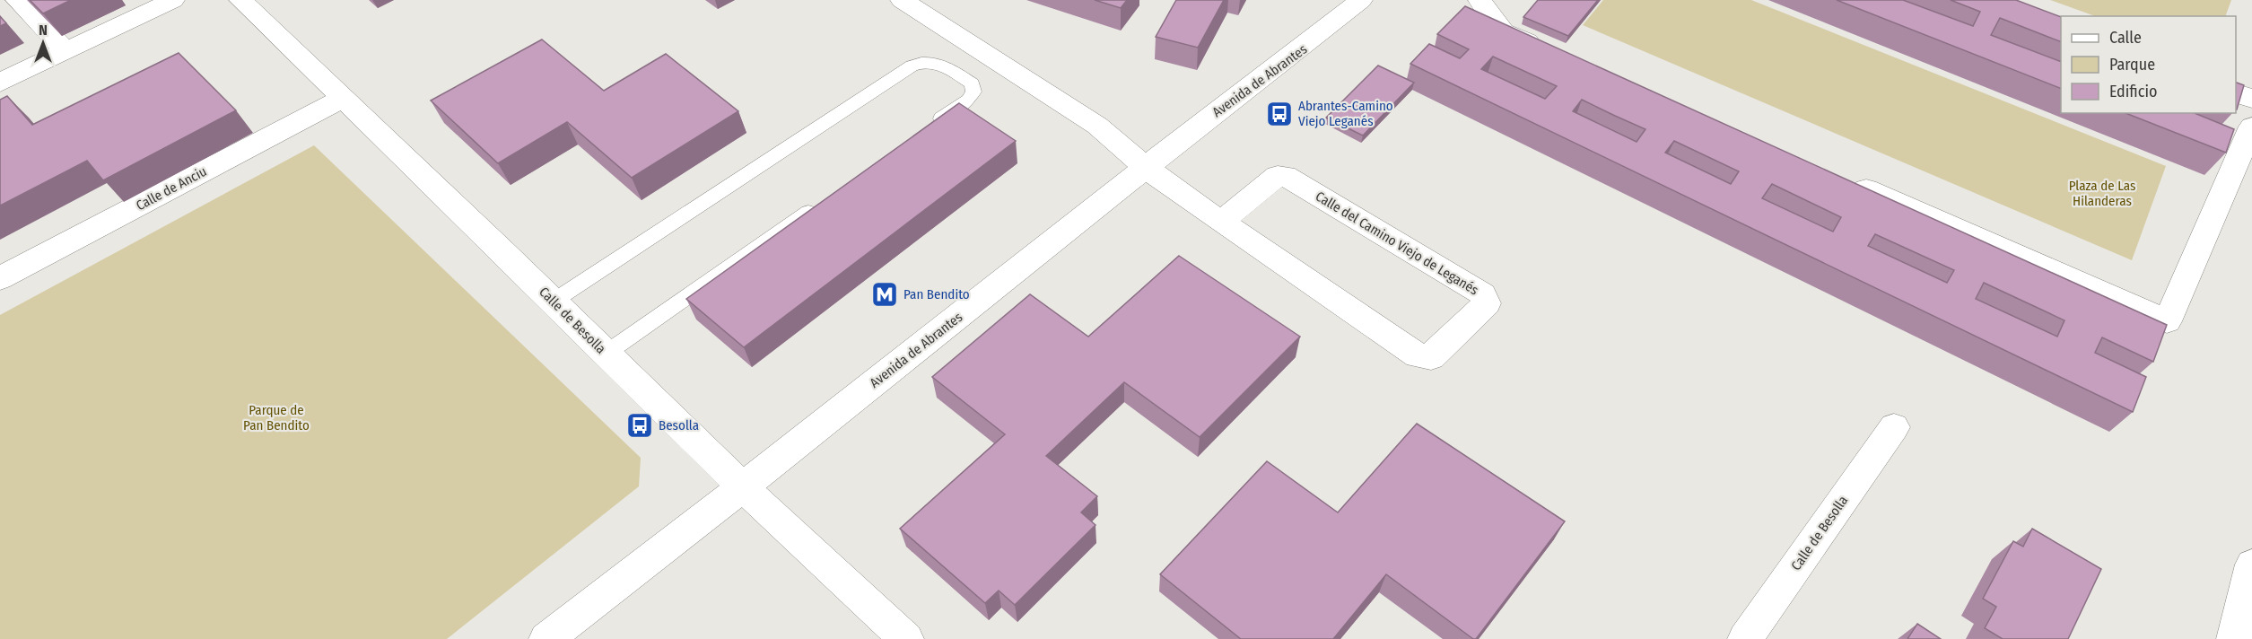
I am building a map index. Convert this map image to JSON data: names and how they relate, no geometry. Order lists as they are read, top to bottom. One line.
{"streets":{"street":["Avenida de Abrantes","Calle de Anciu","Calle del Camino Viejo de Leganés","Calle de Besolla"]},"crossings":[["Avenida de Abrantes","Calle del Camino Viejo de Leganés"],["Avenida de Abrantes","Calle de Besolla"],["Calle de Anciu","Calle de Besolla"]],"parks":["Plaza de Las Hilanderas","Parque de Pan Bendito"],"places":{"bus stop":["Abrantes-Camino Viejo Leganés","Besolla"],"metro station":["Pan Bendito"]},"legend":["Calle","Parque","Edificio"],"north":"top"}
